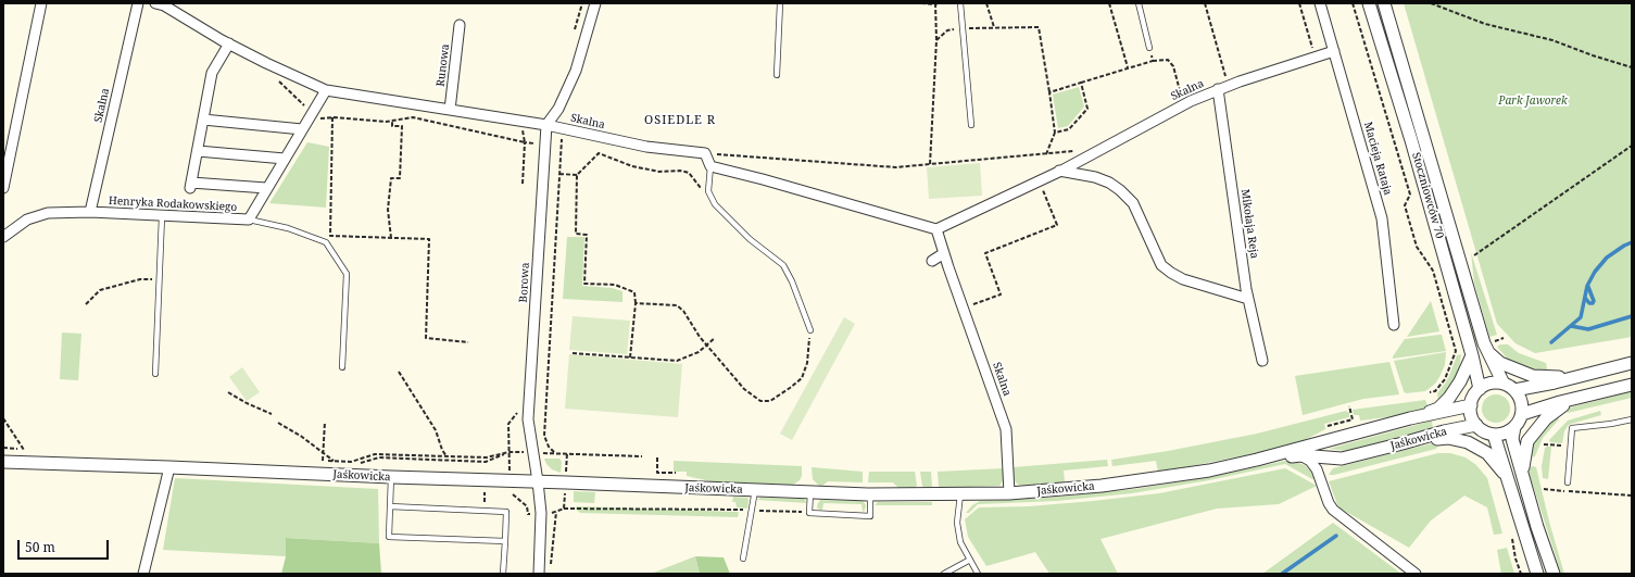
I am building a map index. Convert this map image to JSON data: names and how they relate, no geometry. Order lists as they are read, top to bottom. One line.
{"streets":{"street":["Runowa","Skalna","Macieja Rataja","Stoczniowców 70","Henryka Rodakowskiego","Mikołaja Reja","Borowa","Jaśkowicka"]},"crossings":[["Runowa","Skalna"],["Skalna","Macieja Rataja"],["Skalna","Henryka Rodakowskiego"],["Skalna","Mikołaja Reja"],["Skalna","Borowa"],["Skalna","Jaśkowicka"],["Stoczniowców 70","Jaśkowicka"],["Borowa","Jaśkowicka"]],"districts":["OSIEDLE R"],"parks":["Park Jaworek"],"scale_bar":"50 m"}
